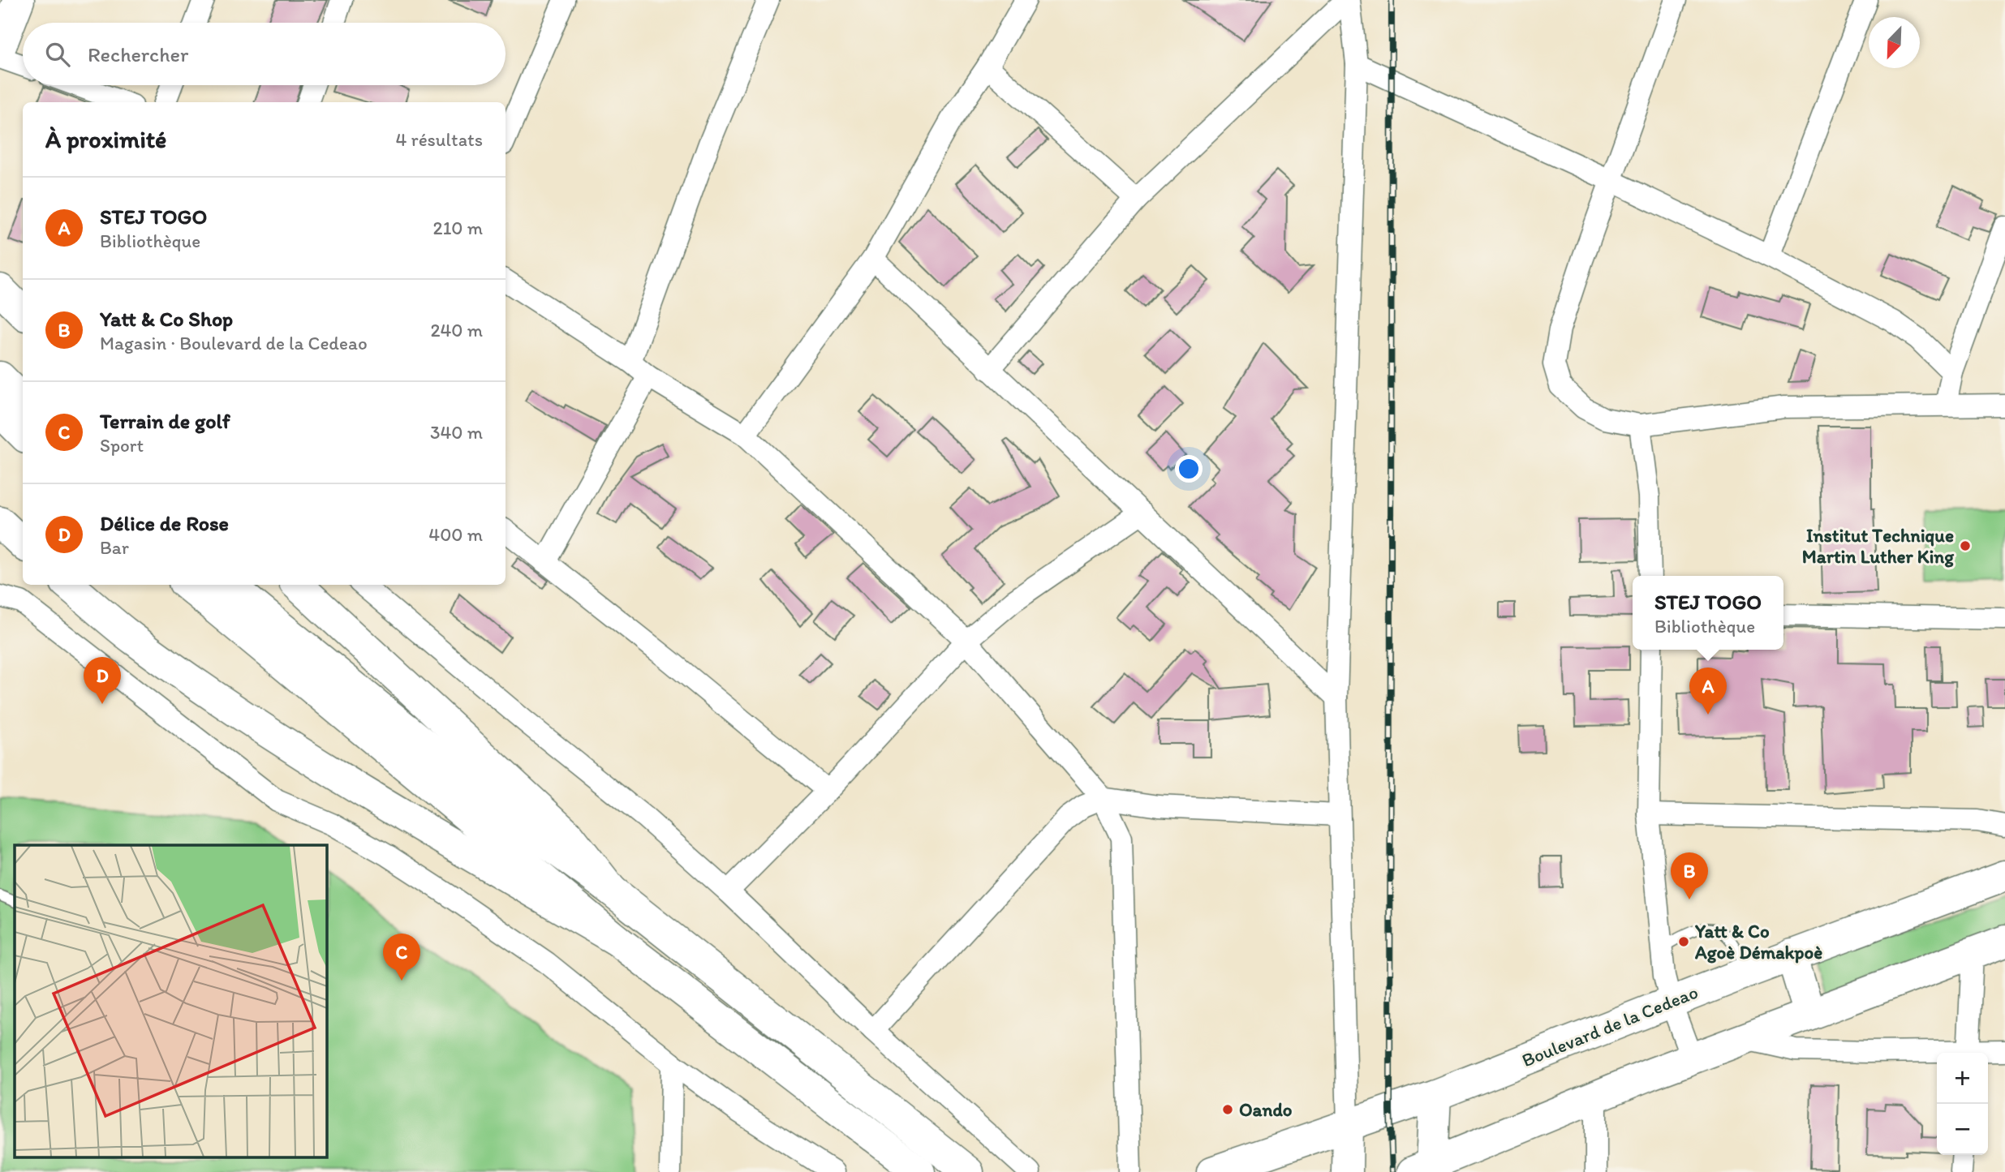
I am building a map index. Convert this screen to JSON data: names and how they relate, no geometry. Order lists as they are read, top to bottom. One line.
{"streets":{"main road":["Boulevard de la Cedeao"]},"places":["Institut Technique Martin Luther King","Yatt & Co Agoè Démakpoè","Oando"],"north":"bottom left","page":{"search":"Rechercher","heading":["À proximité","4 résultats"],"list":[{"mark":"A","name":"STEJ TOGO","note":"Bibliothèque","value":"210 m"},{"mark":"B","name":"Yatt & Co Shop","note":"Magasin · Boulevard de la Cedeao","value":"240 m"},{"mark":"C","name":"Terrain de golf","note":"Sport","value":"340 m"},{"mark":"D","name":"Délice de Rose","note":"Bar","value":"400 m"}],"popup":["STEJ TOGO","Bibliothèque"],"pins":["D","A","B","C"],"map_buttons":["+","−"]}}
